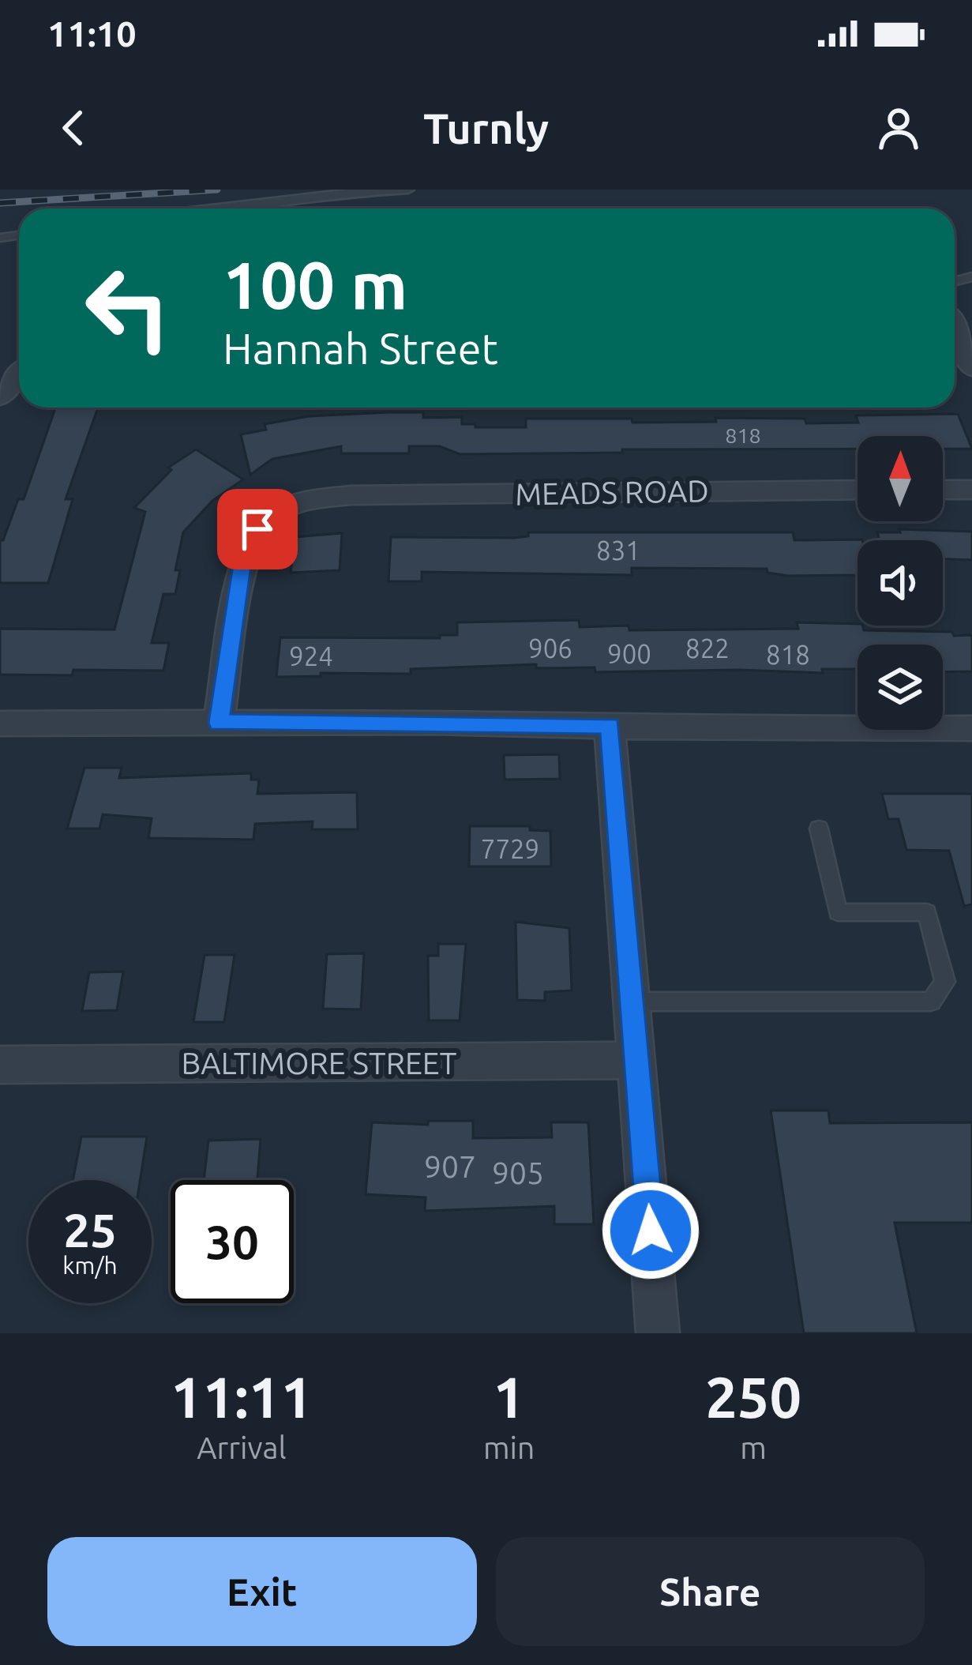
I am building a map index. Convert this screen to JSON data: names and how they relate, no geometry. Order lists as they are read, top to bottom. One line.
{"streets":{"street":["MEADS ROAD","BALTIMORE STREET"]},"house_numbers":["818","831","906","822","900","818","924","7729","907","905"],"north":"top","page":{"status":"11:10","header":"Turnly","turn":["100 m","Hannah Street"],"speed":"25 km/h","limit":"30","eta":["11:11","Arrival","1","min","250","m"],"buttons":["Exit","Share"]}}
